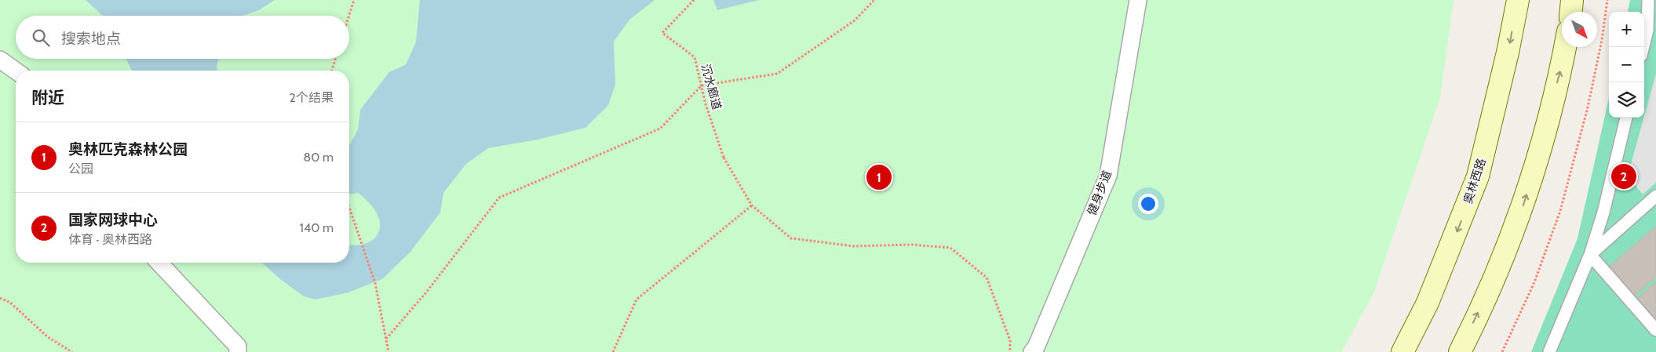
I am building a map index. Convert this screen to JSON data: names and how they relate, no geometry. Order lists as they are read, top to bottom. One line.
{"streets":{"main road":["奥林西路"],"street":["健身步道"],"path":["沉水廊道"]},"north":"bottom right","page":{"map_buttons":["+","−"],"search":"搜索地点","heading":["附近","2个结果"],"list":[{"mark":"1","name":"奥林匹克森林公园","note":"公园","value":"80 m"},{"mark":"2","name":"国家网球中心","note":"体育 · 奥林西路","value":"140 m"}],"pins":["2","1"]}}
